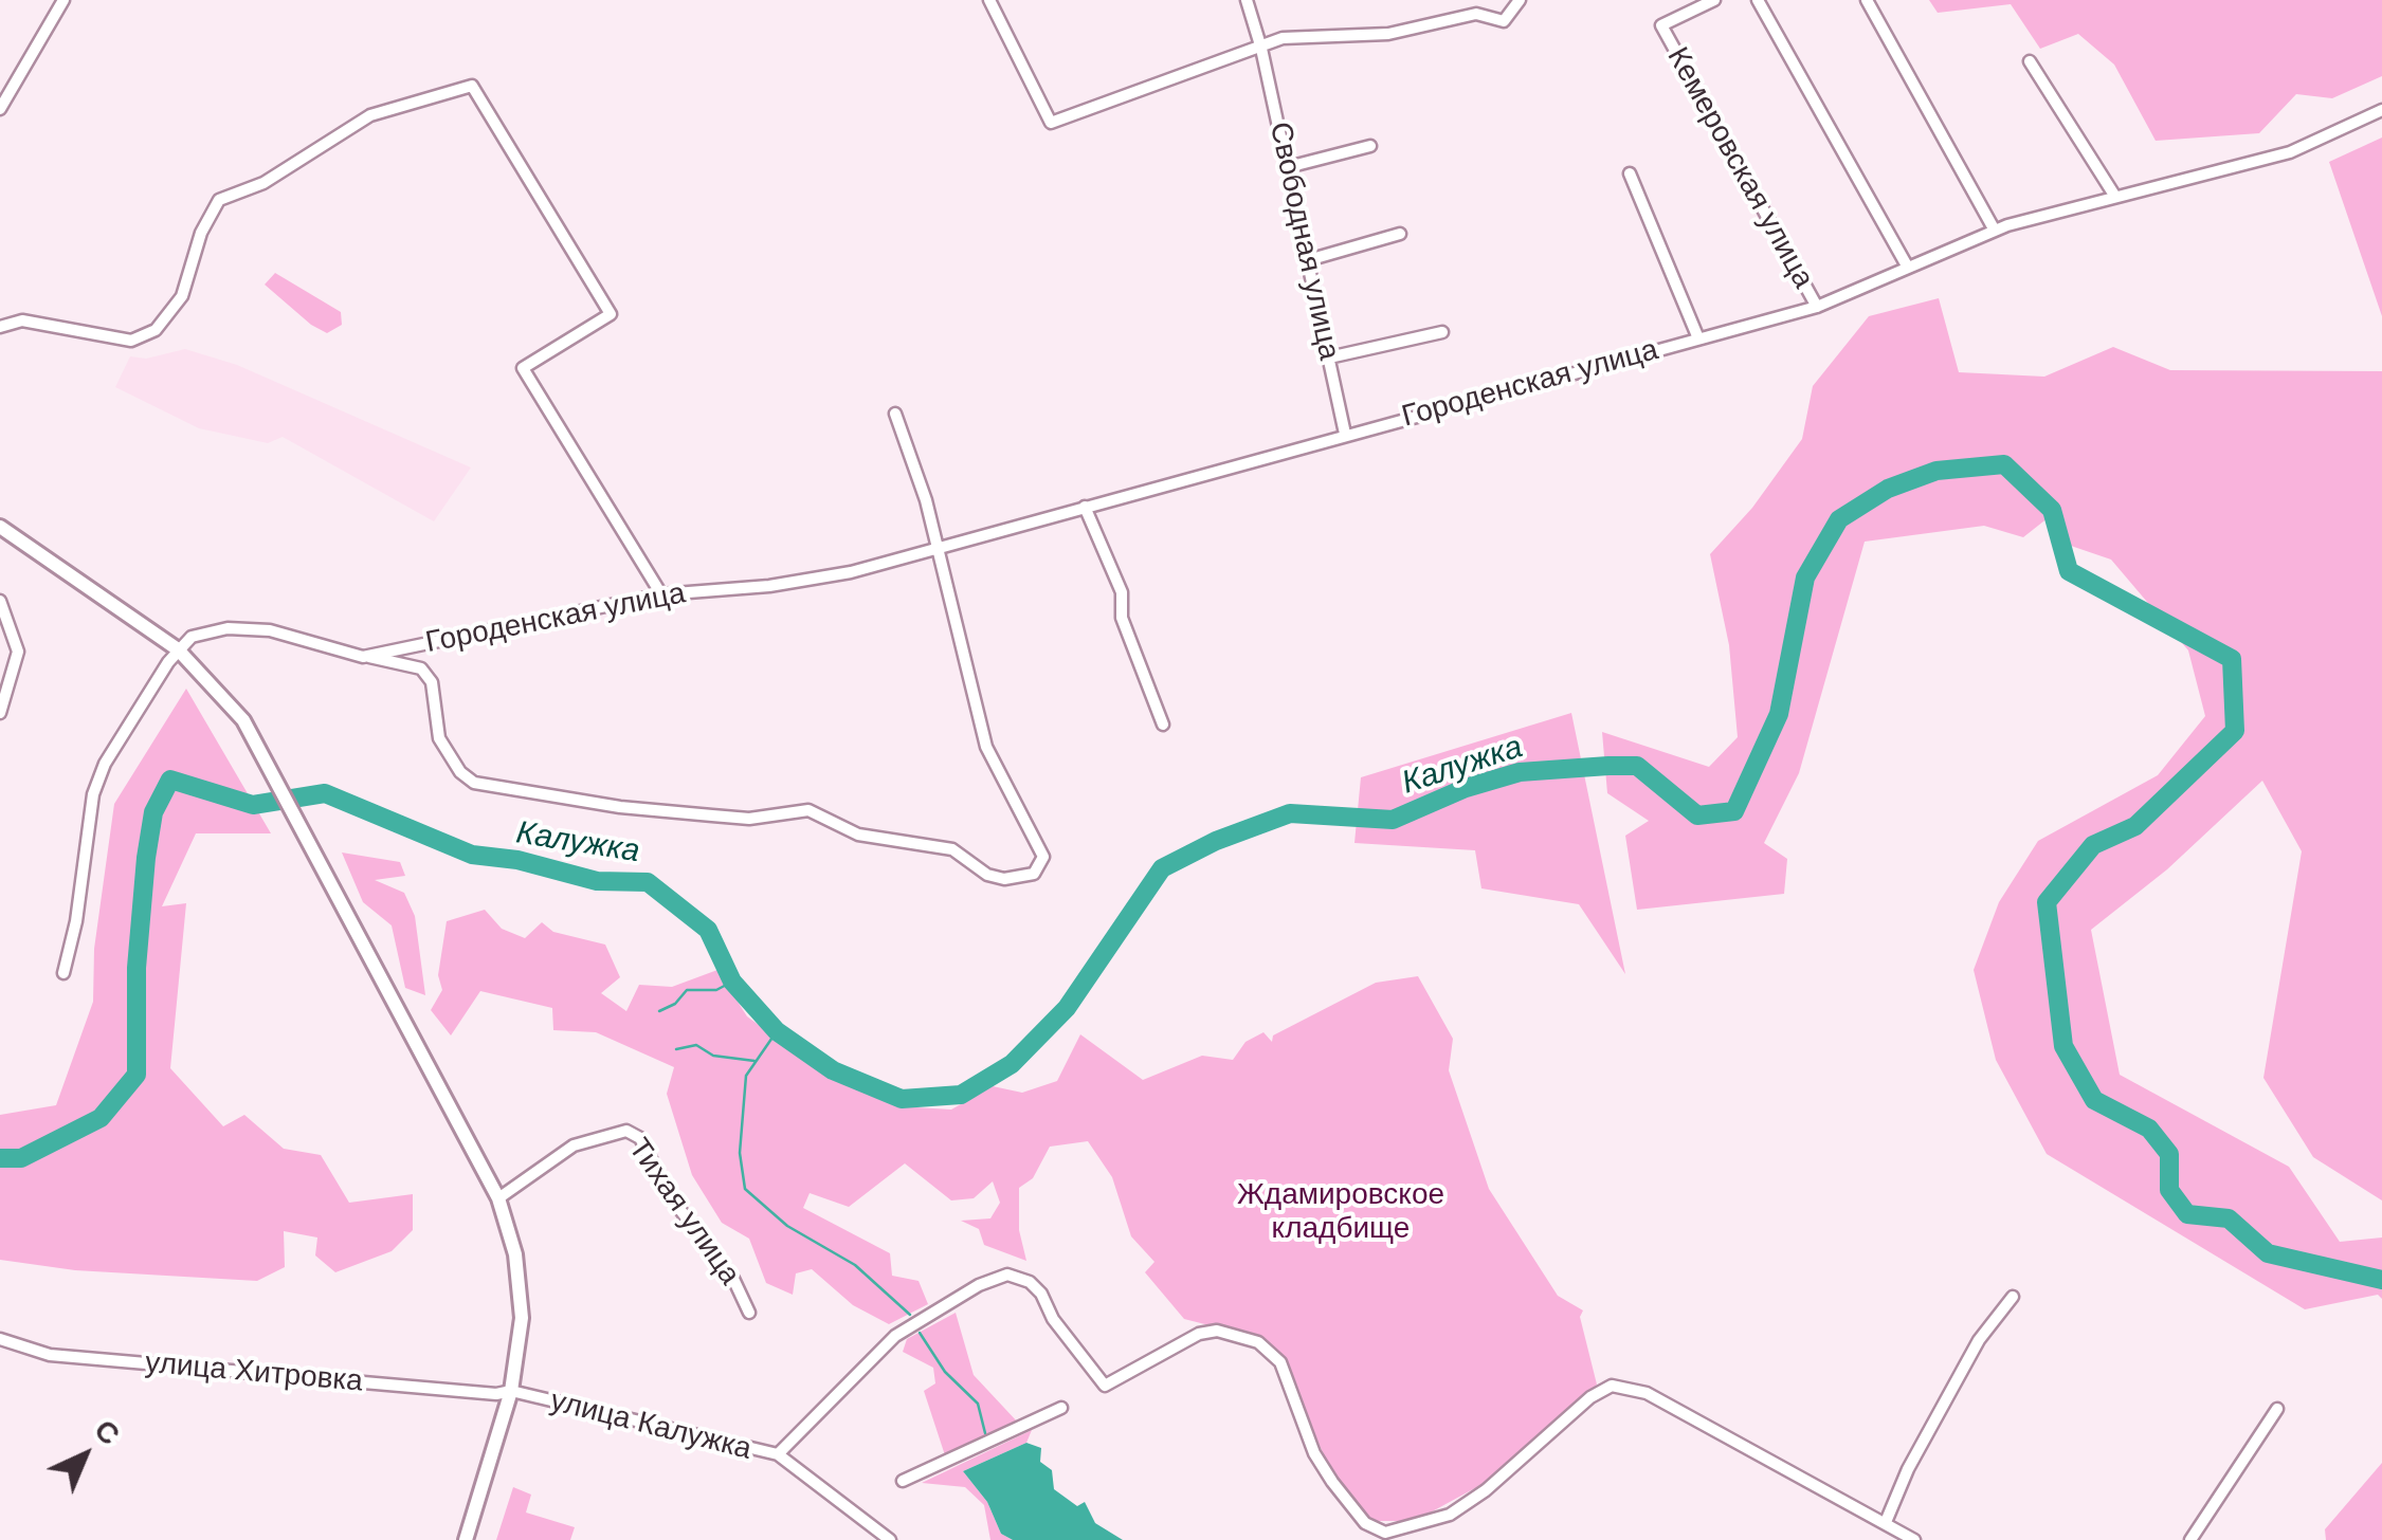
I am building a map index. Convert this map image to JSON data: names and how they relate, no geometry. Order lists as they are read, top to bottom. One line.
{"streets":{"street":["Кемеровская улица","Свободная улица","Городенская улица","Тихая улица","улица Хитровка","улица Калужка"]},"crossings":[["Кемеровская улица","Городенская улица"],["Свободная улица","Городенская улица"],["улица Хитровка","улица Калужка"]],"water":["Калужка"],"parks":["Ждамировское кладбище"],"north":"top right"}
